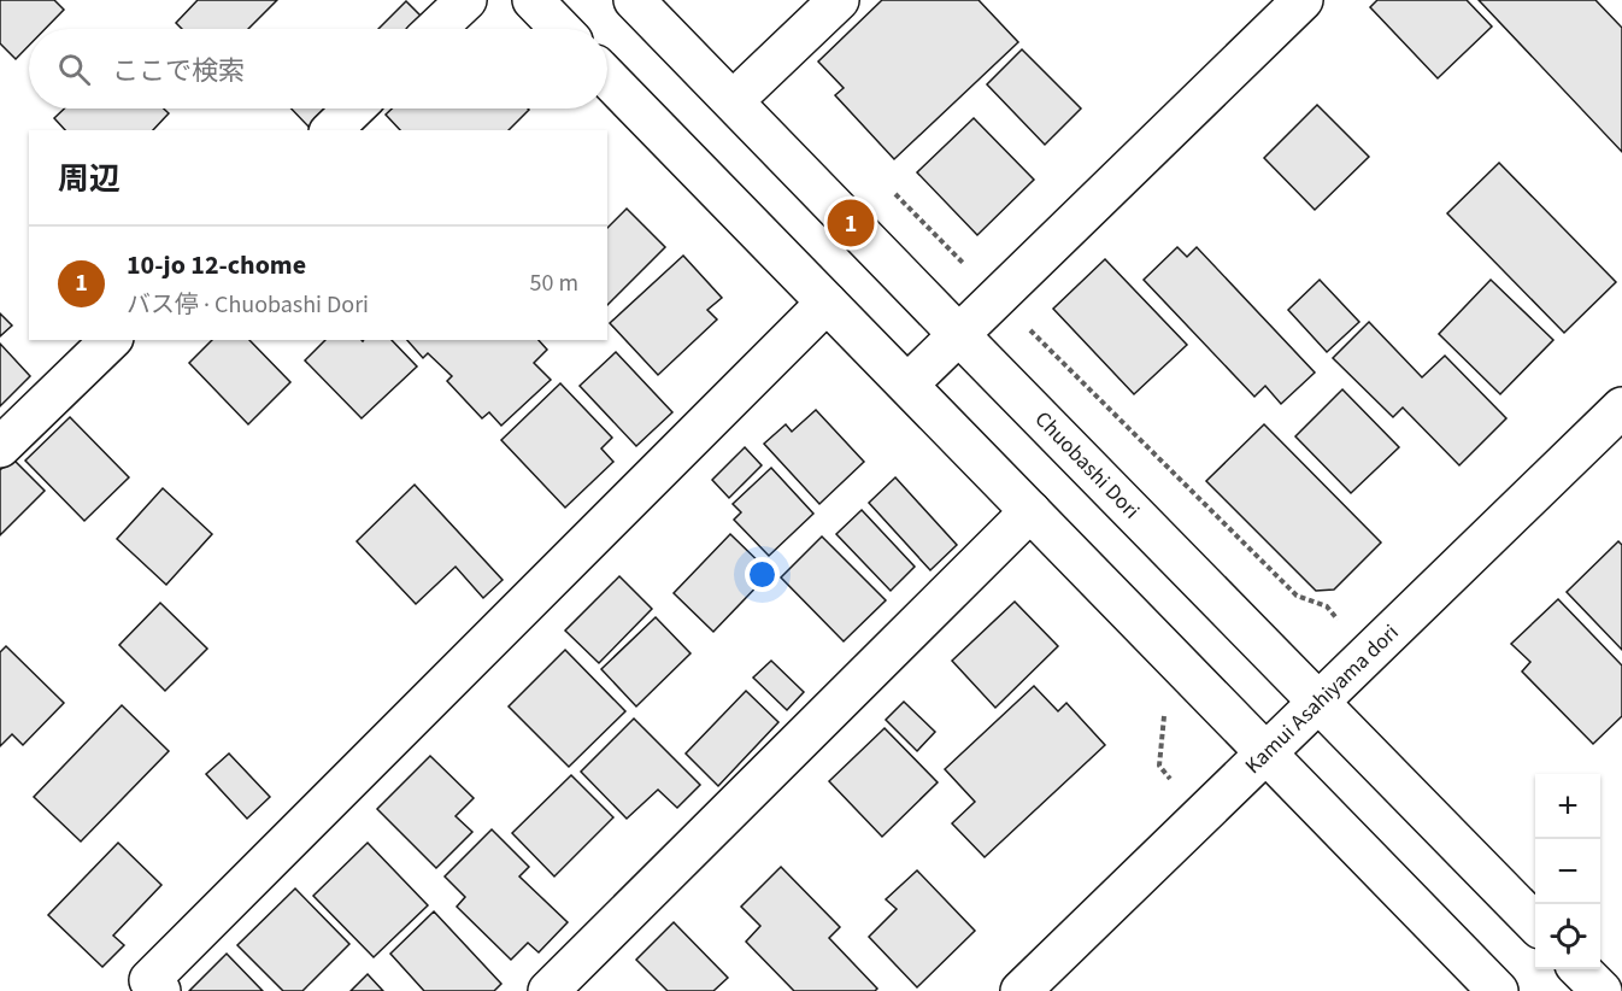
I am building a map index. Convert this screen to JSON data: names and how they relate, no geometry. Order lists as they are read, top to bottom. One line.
{"streets":{"street":["Chuobashi Dori","Kamui Asahiyama dori"]},"crossings":[["Chuobashi Dori","Kamui Asahiyama dori"]],"page":{"search":"ここで検索","heading":"周辺","pins":"1","list":[{"mark":"1","name":"10-jo 12-chome","note":"バス停 · Chuobashi Dori","value":"50 m"}],"map_buttons":["+","−"]}}
